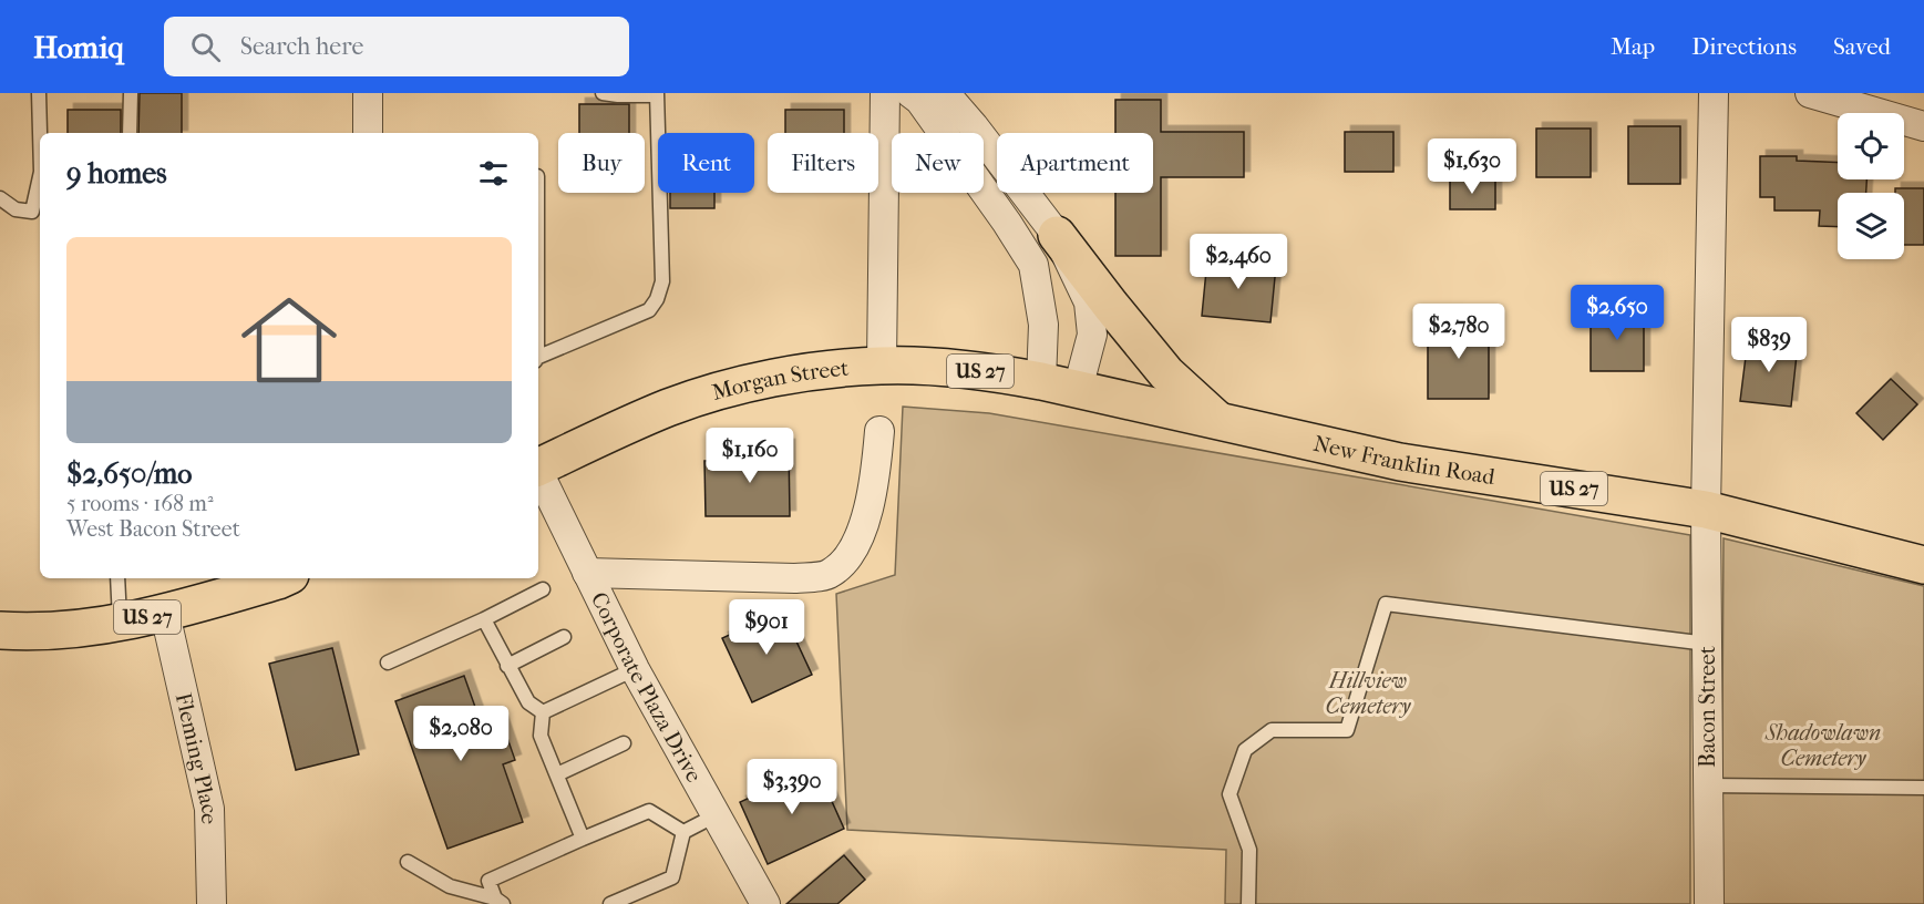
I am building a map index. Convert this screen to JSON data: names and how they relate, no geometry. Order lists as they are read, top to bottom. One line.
{"streets":{"highway":["US 27","Morgan Street","New Franklin Road"],"street":["Corporate Plaza Drive","Bacon Street","Fleming Place"]},"crossings":[["US 27","Fleming Place"],["Morgan Street","New Franklin Road"],["New Franklin Road","Bacon Street"]],"parks":["Hillview Cemetery","Shadowlawn Cemetery"],"page":{"header":"Homiq","search":"Search here","nav":["Map","Directions","Saved"],"chip":["Buy","Rent","Filters","New","Apartment"],"heading":"9 homes","price":["$1,630","$2,460","$2,650","$2,780","$839","$1,160","$901","$2,080","$3,390"],"list":[{"name":"$2,650/mo","note":"5 rooms · 168 m² · West Bacon Street"}]}}
